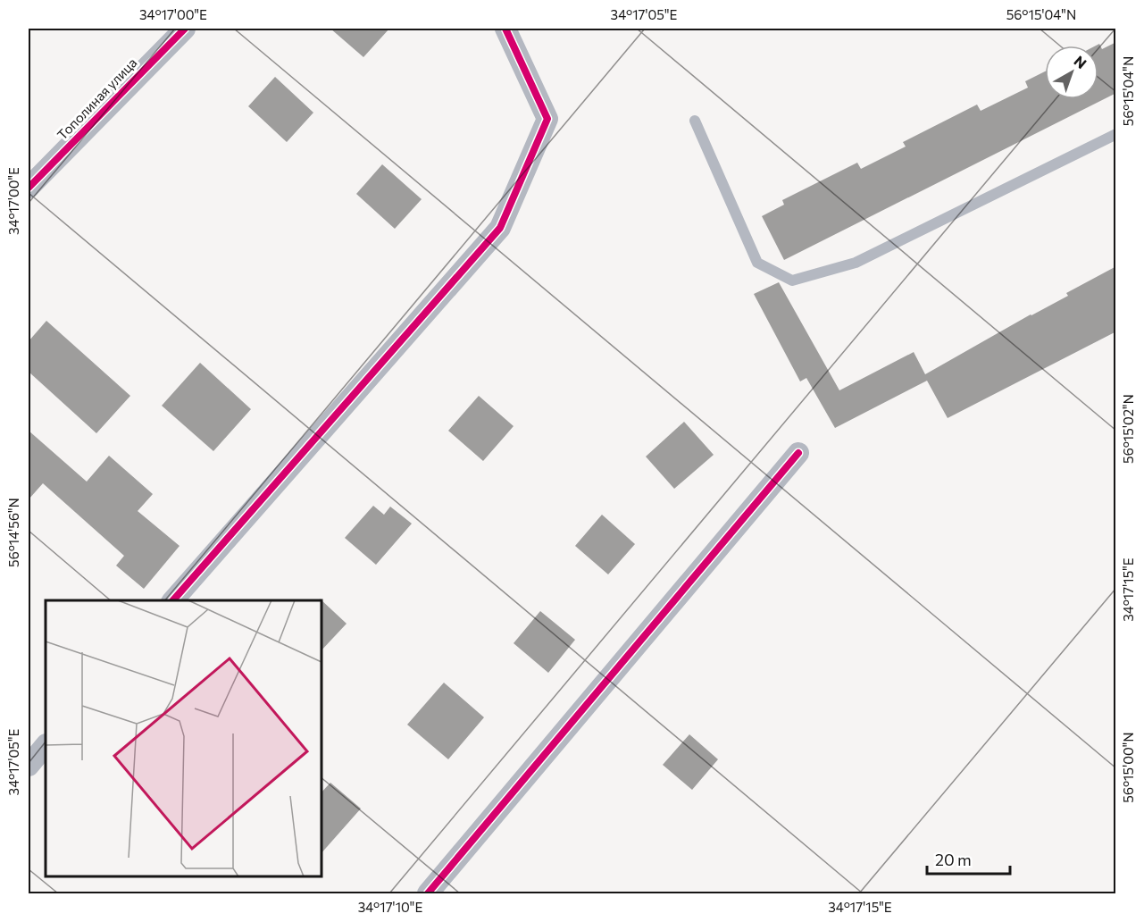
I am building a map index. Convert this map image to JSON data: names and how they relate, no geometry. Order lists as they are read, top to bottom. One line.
{"streets":{"street":["Тополиная улица"]},"scale_bar":"20 m","north":"top right","coordinates":["34°17'00\"E","34°17'05\"E","56°15'04\"N","56°15'02\"N","56°14'56\"N","34°17'15\"E","56°15'00\"N","34°17'10\"E"]}
